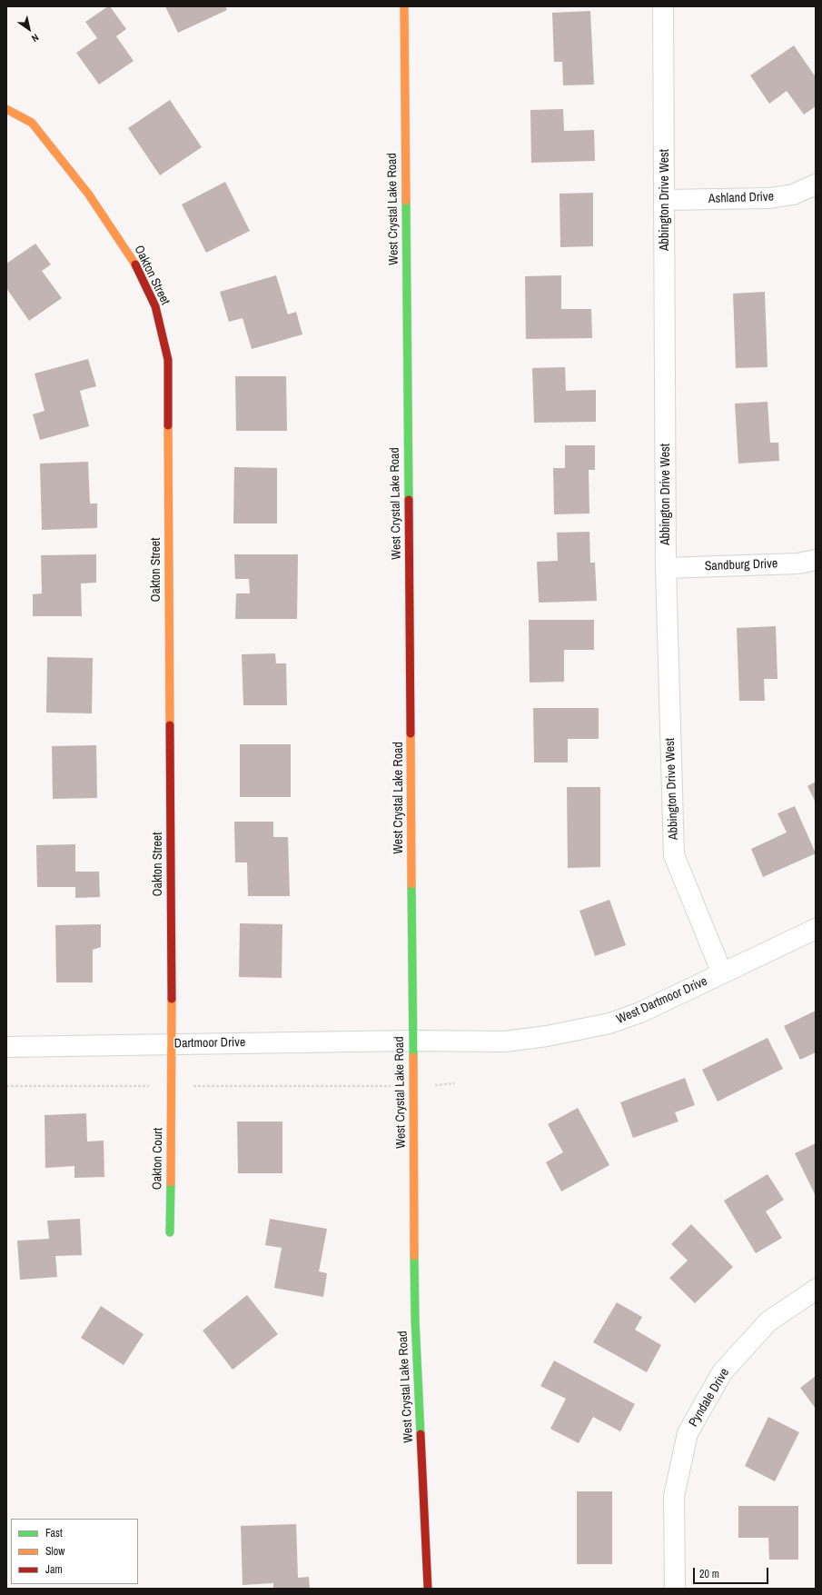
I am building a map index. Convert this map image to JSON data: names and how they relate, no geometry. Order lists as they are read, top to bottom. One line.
{"streets":{"street":["Ashland Drive","Abbington Drive West","West Crystal Lake Road","Oakton Street","Sandburg Drive","West Dartmoor Drive","Dartmoor Drive","Oakton Court","Pyndale Drive"]},"crossings":[["Ashland Drive","Abbington Drive West"],["Abbington Drive West","Sandburg Drive"],["Abbington Drive West","West Dartmoor Drive"],["West Crystal Lake Road","West Dartmoor Drive"],["West Crystal Lake Road","Dartmoor Drive"],["Oakton Street","Dartmoor Drive"],["Oakton Street","Oakton Court"],["West Dartmoor Drive","Dartmoor Drive"]],"legend":["Fast","Slow","Jam"],"scale_bar":"20 m","north":"bottom right"}
